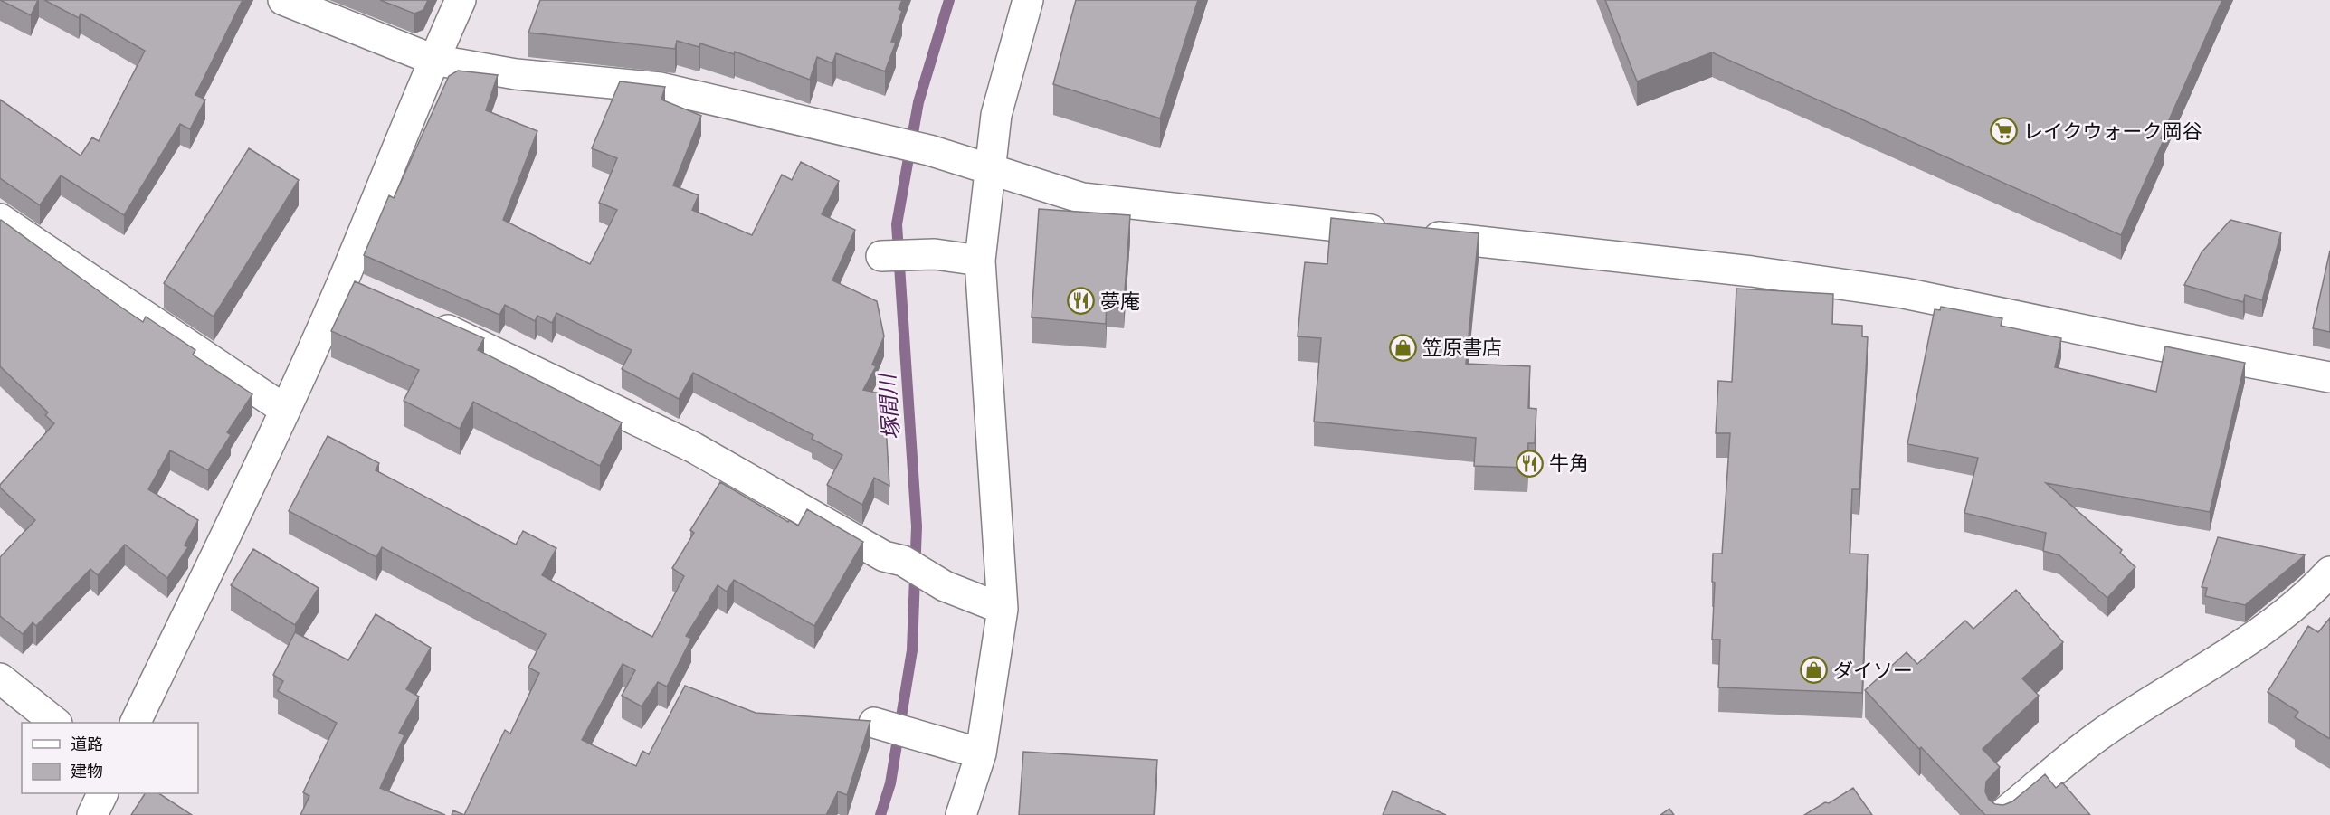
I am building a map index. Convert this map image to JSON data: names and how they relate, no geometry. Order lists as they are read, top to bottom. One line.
{"water":["塚間川"],"places":{"supermarket":["レイクウォーク岡谷"],"restaurant":["夢庵","牛角"],"shop":["笠原書店","ダイソー"]},"legend":["道路","建物"]}
